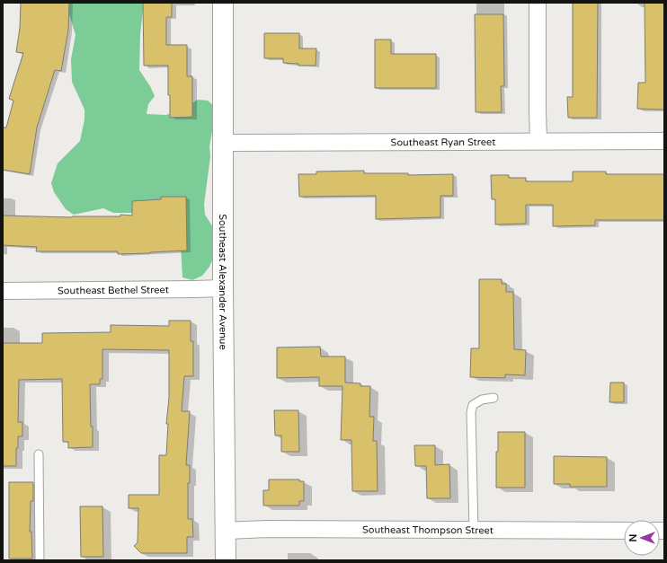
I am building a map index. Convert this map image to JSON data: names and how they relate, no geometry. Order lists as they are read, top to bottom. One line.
{"streets":{"street":["Southeast Ryan Street","Southeast Alexander Avenue","Southeast Bethel Street","Southeast Thompson Street"]},"crossings":[["Southeast Ryan Street","Southeast Alexander Avenue"],["Southeast Alexander Avenue","Southeast Bethel Street"],["Southeast Alexander Avenue","Southeast Thompson Street"]],"north":"left"}
